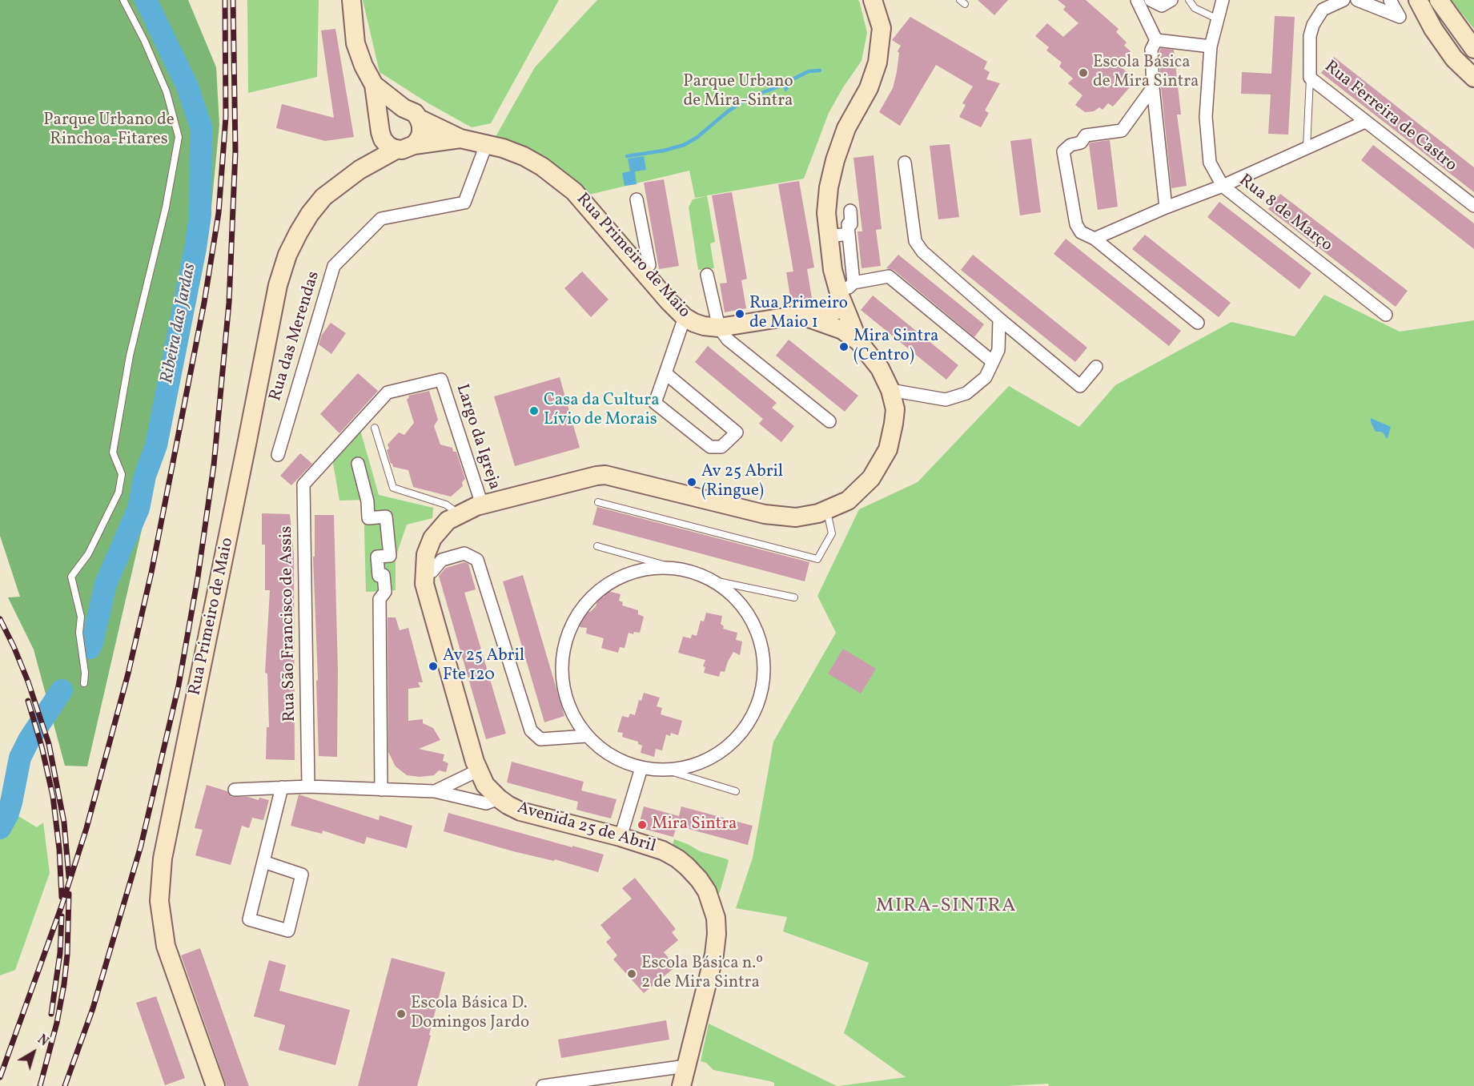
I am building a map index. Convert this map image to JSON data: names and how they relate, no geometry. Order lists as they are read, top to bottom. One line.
{"streets":{"street":["Rua Ferreira de Castro","Rua 8 de Março","Rua Primeiro de Maio","Rua das Merendas","Largo da Igreja","Rua São Francisco de Assis","Avenida 25 de Abril"]},"crossings":[["Rua Primeiro de Maio","Rua das Merendas"],["Rua Primeiro de Maio","Avenida 25 de Abril"],["Largo da Igreja","Rua São Francisco de Assis"],["Largo da Igreja","Avenida 25 de Abril"]],"districts":["MIRA-SINTRA"],"water":["Ribeira das Jardas"],"parks":["Parque Urbano de Mira-Sintra","Parque Urbano de Rinchoa-Fitares"],"places":["Escola Básica de Mira Sintra","Rua Primeiro de Maio 1","Mira Sintra (Centro)","Casa da Cultura Lívio de Morais","Av 25 Abril (Ringue)","Av 25 Abril Fte 120","Mira Sintra","Escola Básica n.º 2 de Mira Sintra","Escola Básica D. Domingos Jardo"],"north":"top right"}
